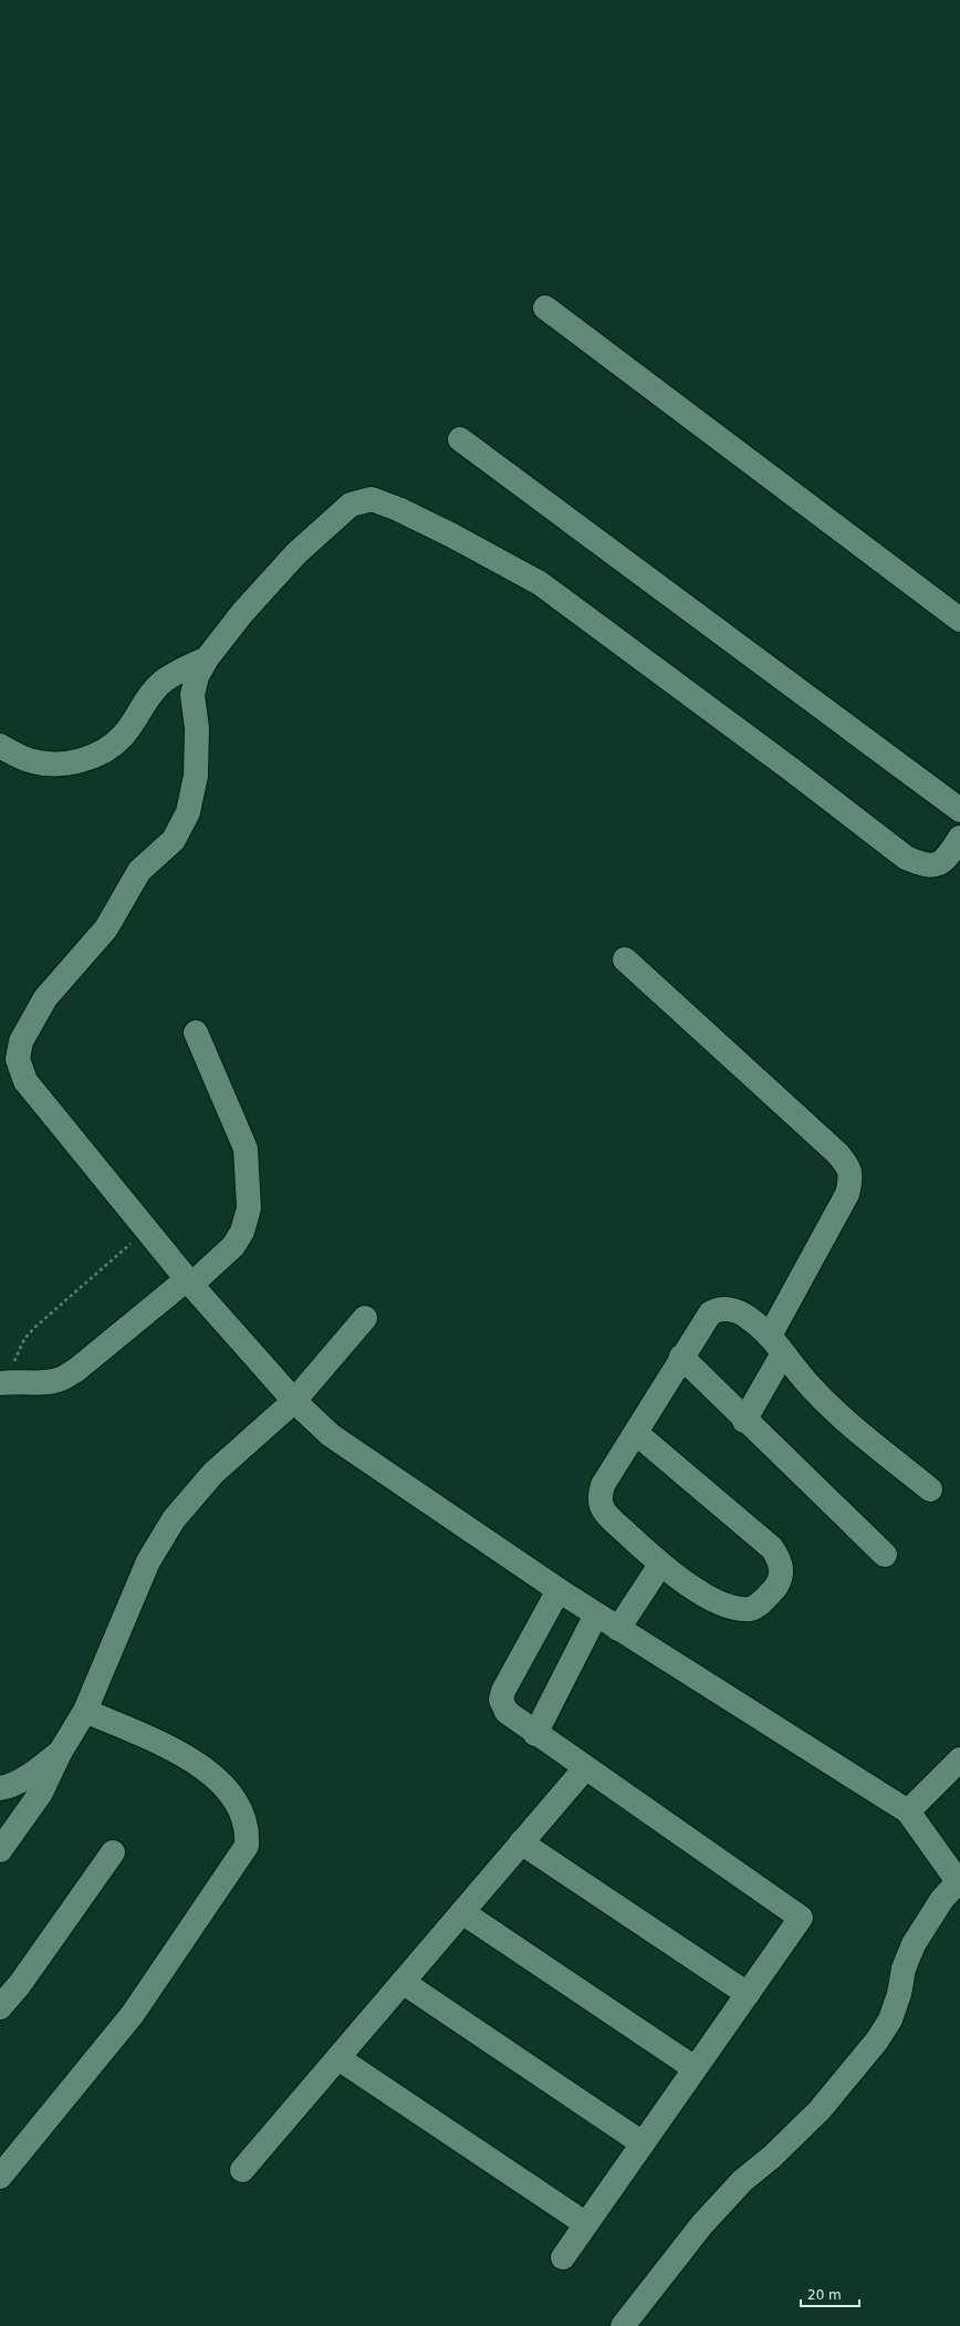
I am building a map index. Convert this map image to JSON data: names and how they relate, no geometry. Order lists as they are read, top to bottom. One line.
{"scale_bar":"20 m"}
